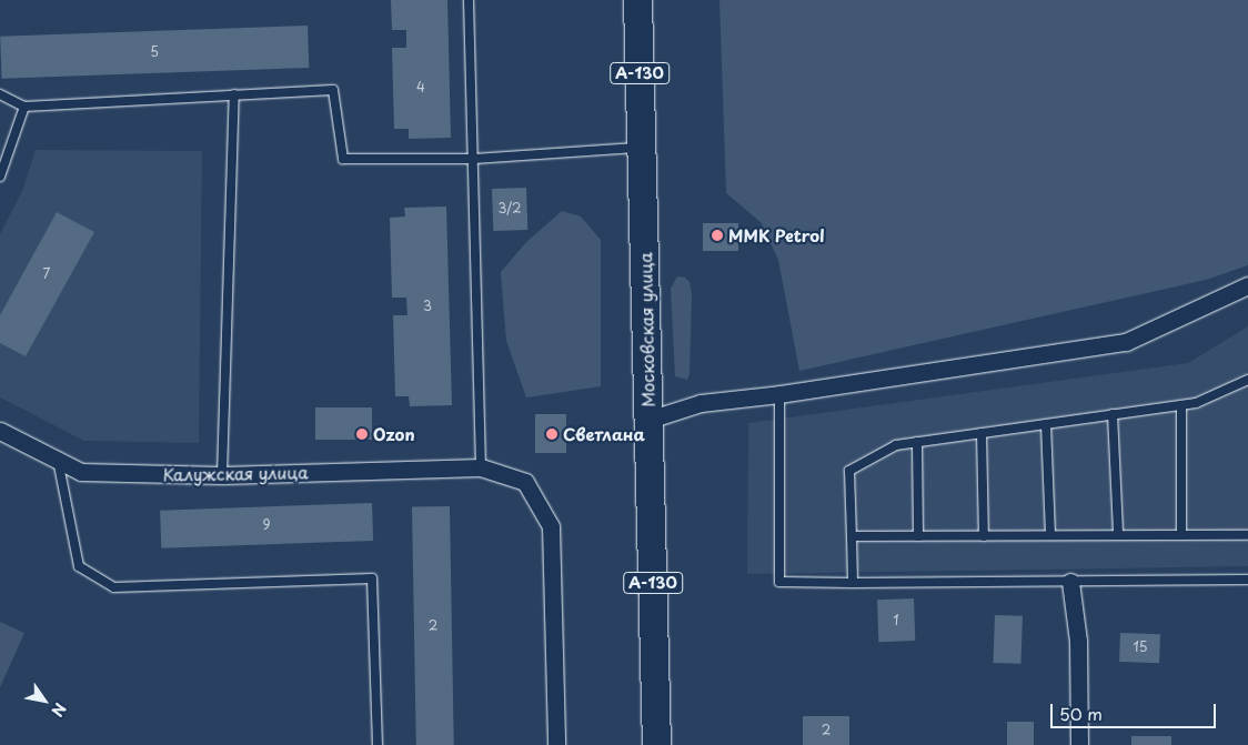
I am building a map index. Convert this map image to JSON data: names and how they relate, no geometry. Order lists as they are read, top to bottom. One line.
{"streets":{"highway":["А-130","Московская улица"],"street":["Калужская улица"]},"crossings":[["А-130","Московская улица"]],"places":["MMK Petrol","Ozon","Светлана"],"house_numbers":["5","4","3/2","7","3","9","1","2","15","2"],"scale_bar":"50 m","north":"bottom right"}
